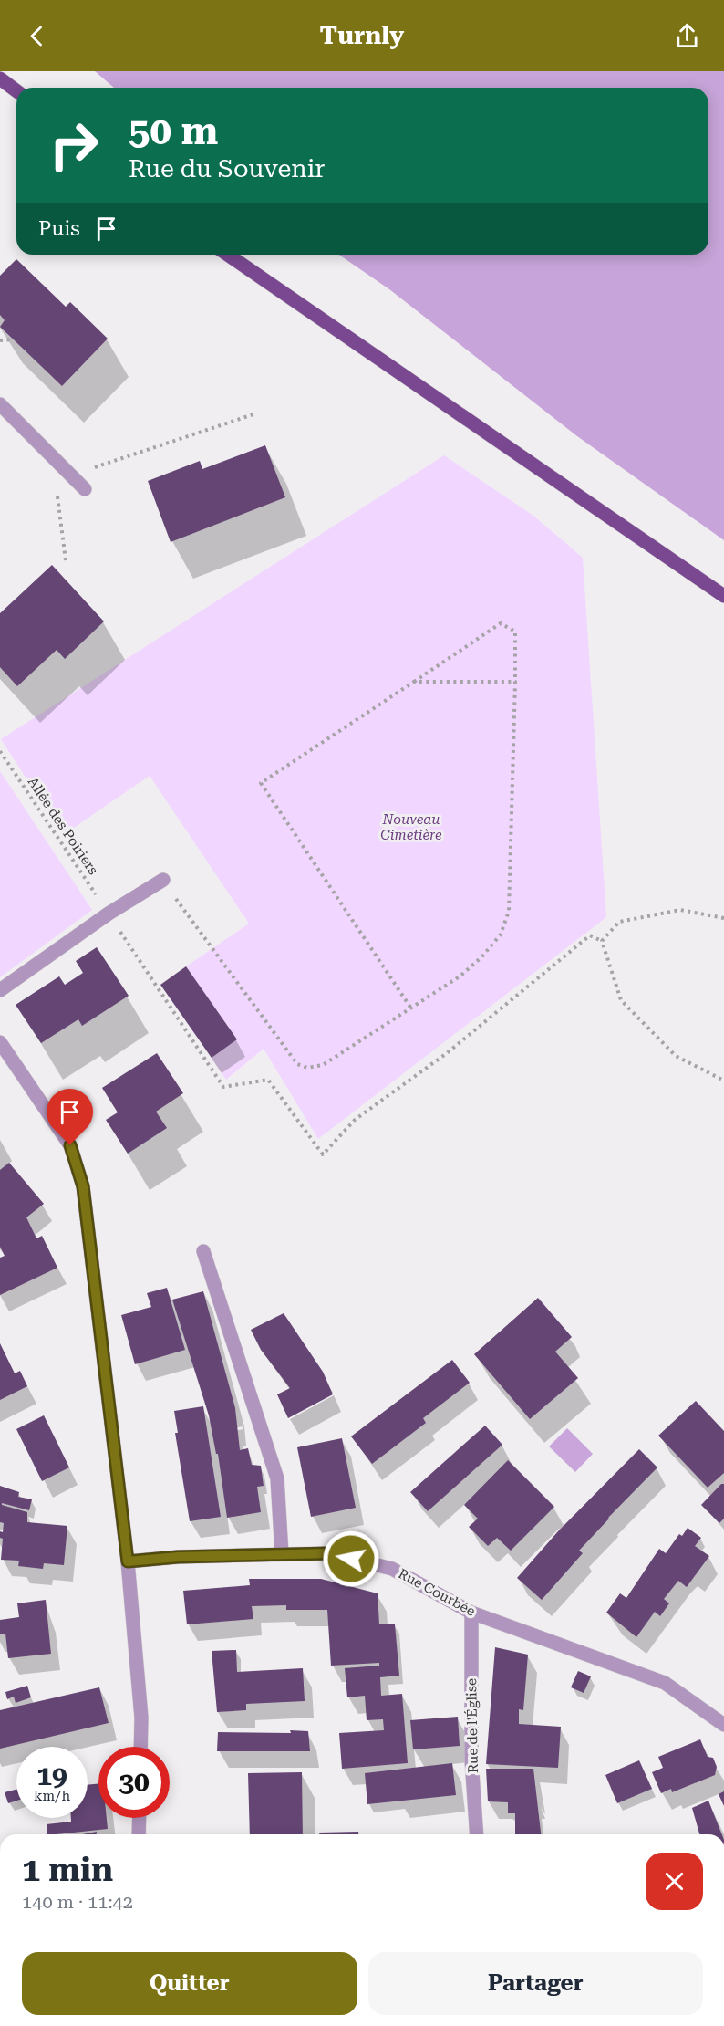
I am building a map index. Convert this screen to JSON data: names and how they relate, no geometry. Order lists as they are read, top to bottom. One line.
{"streets":{"street":["Rue Courbée","Rue de l'Église"],"path":["Allée des Poiriers"]},"crossings":[["Rue Courbée","Rue de l'Église"]],"parks":["Nouveau Cimetière"],"page":{"header":"Turnly","turn":["50 m","Rue du Souvenir"],"then":"Puis","speed":"19 km/h","limit":"30","heading":["1 min","140 m · 11:42"],"buttons":["Quitter","Partager"]}}
